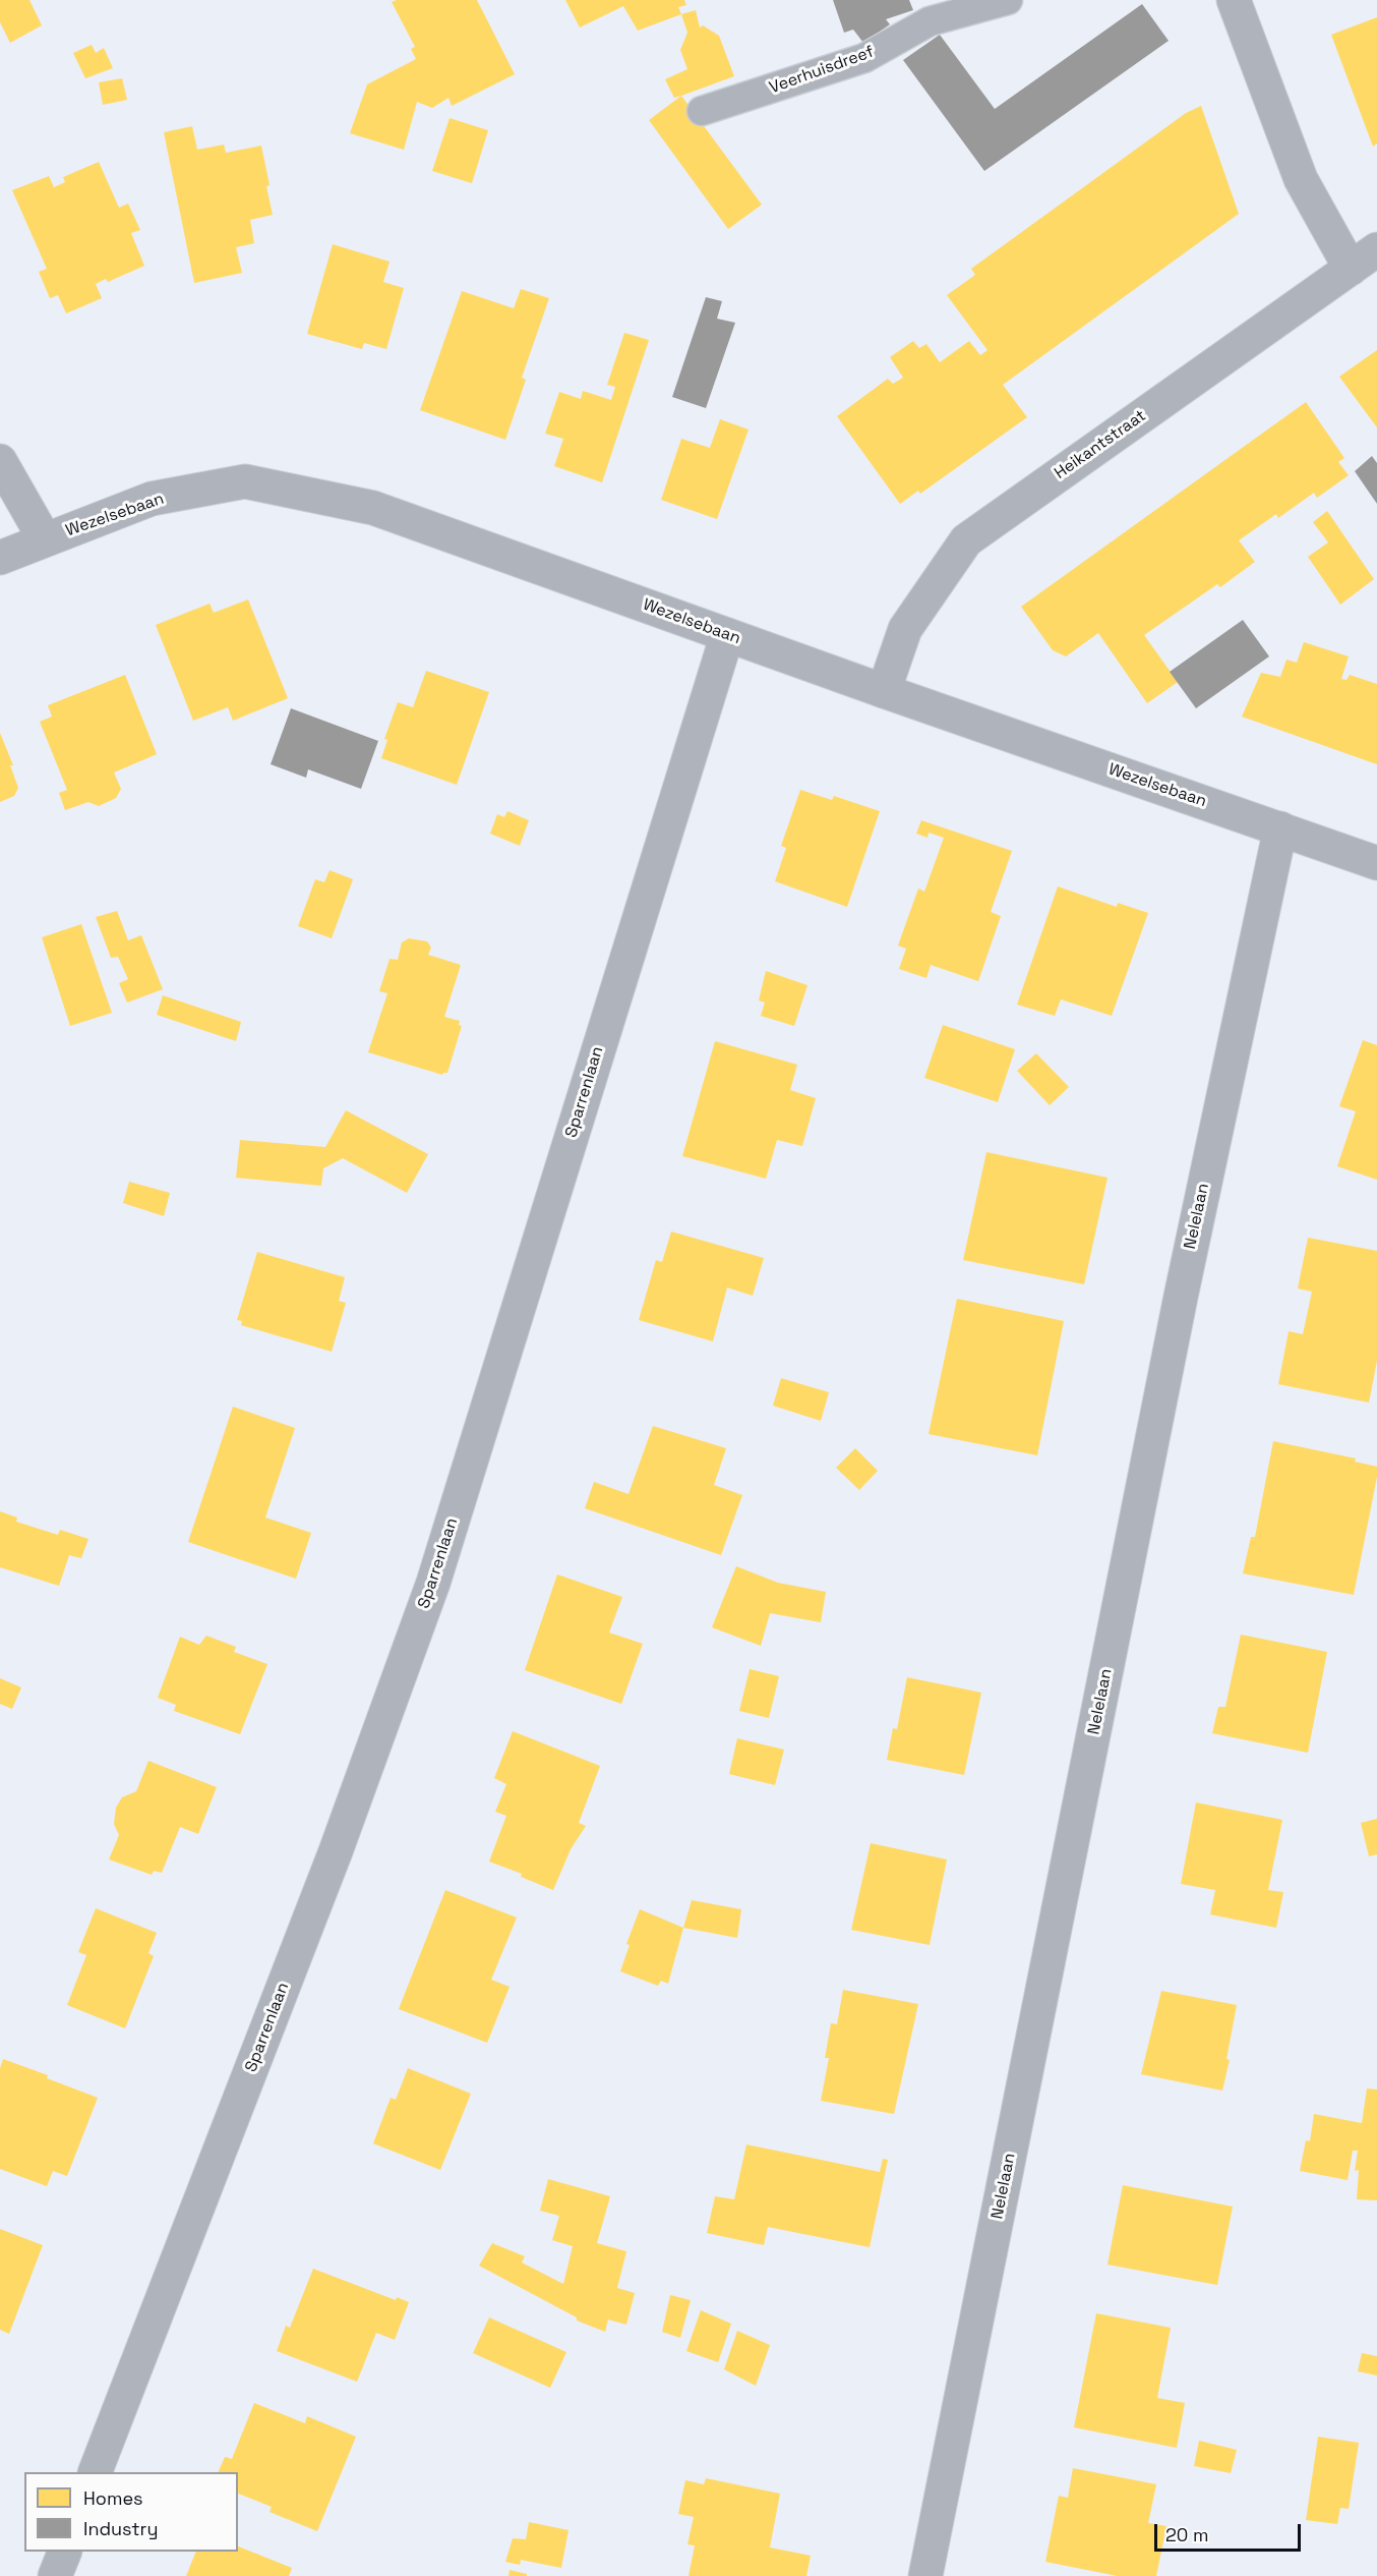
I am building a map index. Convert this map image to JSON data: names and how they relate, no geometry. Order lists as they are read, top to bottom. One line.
{"streets":{"street":["Heikantstraat","Wezelsebaan","Sparrenlaan","Nelelaan"],"lane":["Veerhuisdreef"]},"crossings":[["Heikantstraat","Wezelsebaan"],["Wezelsebaan","Sparrenlaan"],["Wezelsebaan","Nelelaan"]],"legend":["Homes","Industry"],"scale_bar":"20 m"}
